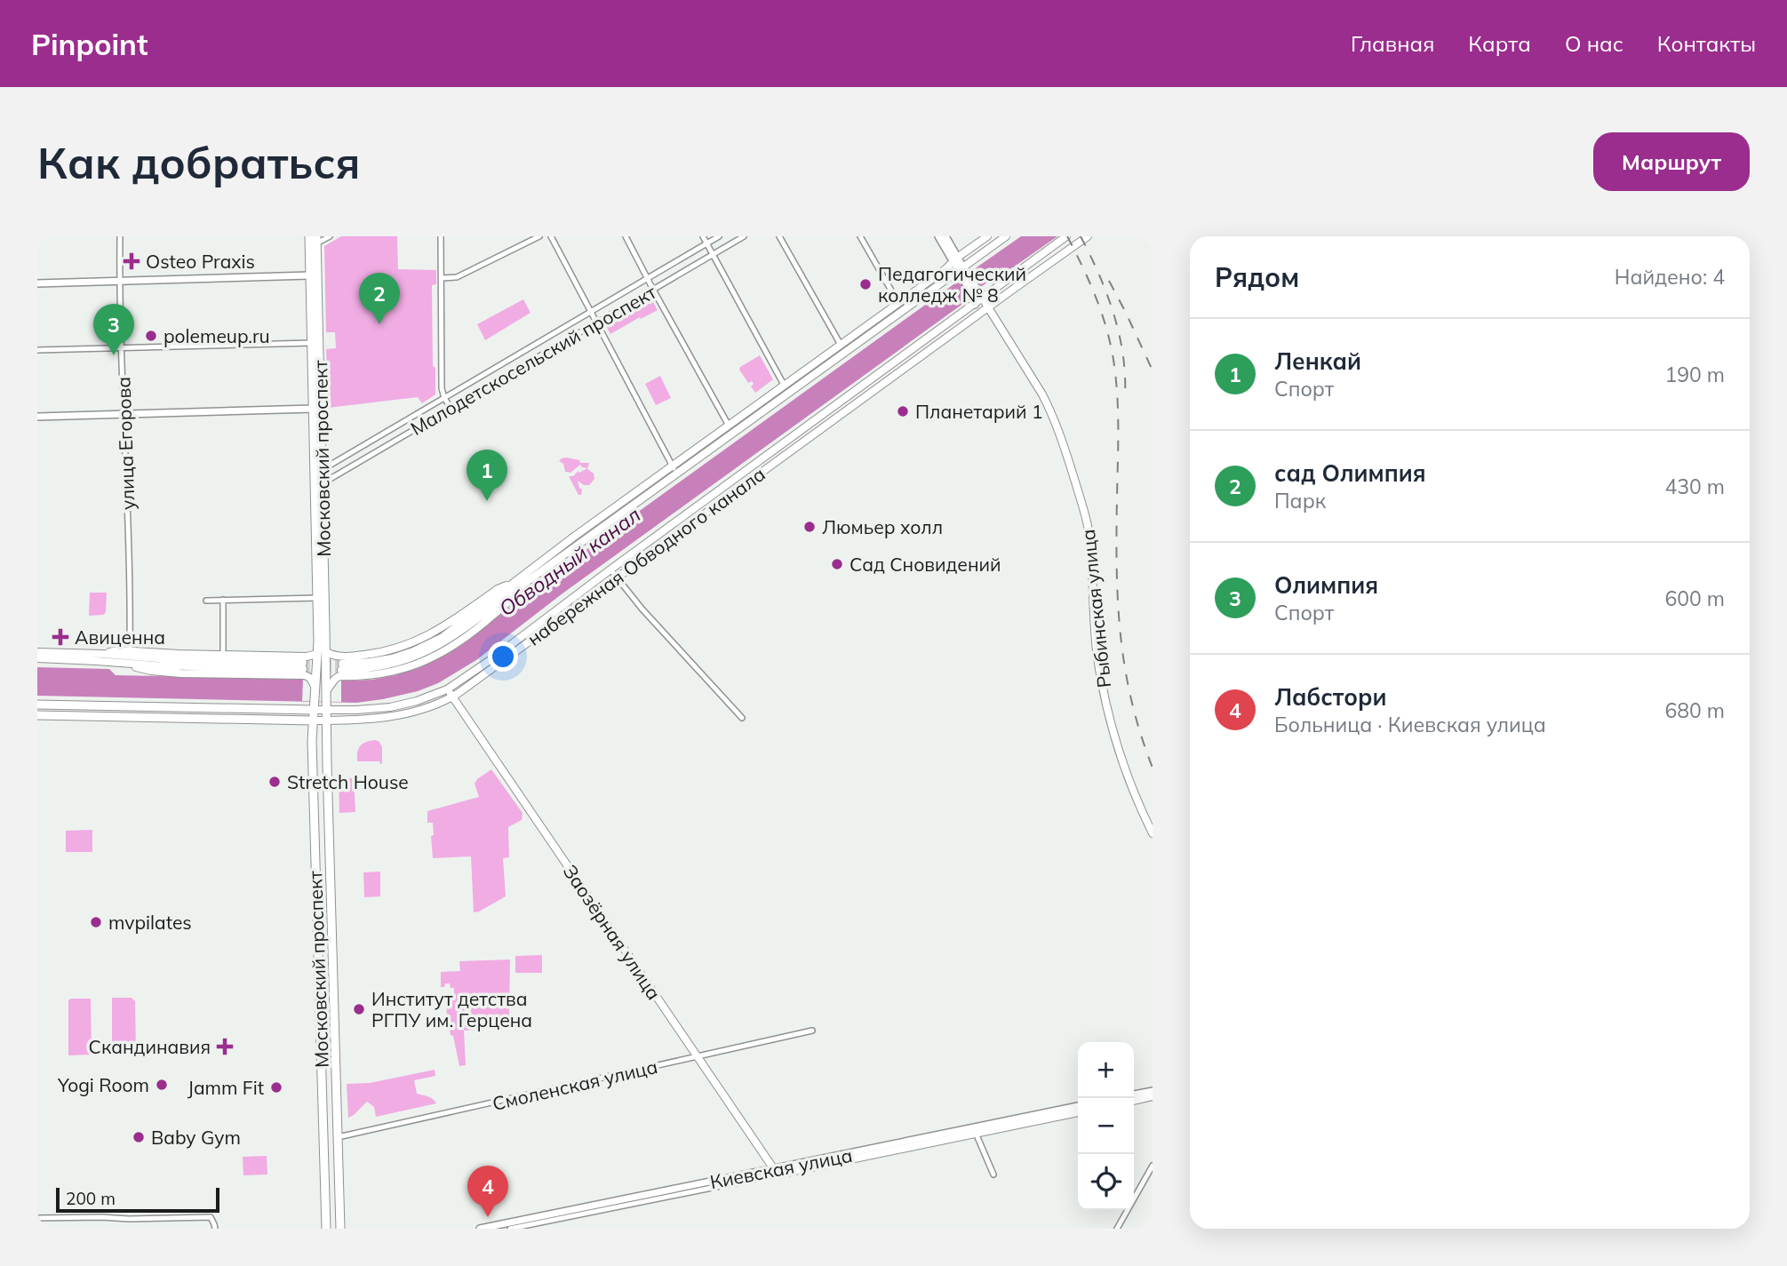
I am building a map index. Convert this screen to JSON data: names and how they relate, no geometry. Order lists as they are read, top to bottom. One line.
{"streets":{"main road":["Московский проспект","набережная Обводного канала","Рыбинская улица","Заозёрная улица","Киевская улица"],"street":["Малодетскосельский проспект","улица Егорова","Смоленская улица"]},"crossings":[["Малодетскосельский проспект","Московский проспект"],["Московский проспект","набережная Обводного канала"],["Московский проспект","Смоленская улица"],["набережная Обводного канала","Рыбинская улица"],["набережная Обводного канала","Заозёрная улица"],["Заозёрная улица","Смоленская улица"],["Заозёрная улица","Киевская улица"]],"water":["Обводный канал"],"places":{"health":["Osteo Praxis","Авиценна","Скандинавия"],"other":["Педагогический колледж № 8","polemeup.ru","Планетарий 1","Люмьер холл","Сад Сновидений","Stretch House","mvpilates","Институт детства РГПУ им. Герцена","Yogi Room","Jamm Fit","Baby Gym"]},"scale_bar":"200 m","page":{"header":"Pinpoint","nav":["Главная","Карта","О нас","Контакты"],"buttons":"Маршрут","title":"Как добраться","heading":["Рядом","Найдено: 4"],"pins":["2","3","1","4"],"list":[{"mark":"1","name":"Ленкай","note":"Спорт","value":"190 m"},{"mark":"2","name":"сад Олимпия","note":"Парк","value":"430 m"},{"mark":"3","name":"Олимпия","note":"Спорт","value":"600 m"},{"mark":"4","name":"Лабстори","note":"Больница · Киевская улица","value":"680 m"}],"map_buttons":["+","−"],"scale":"200 m"}}
